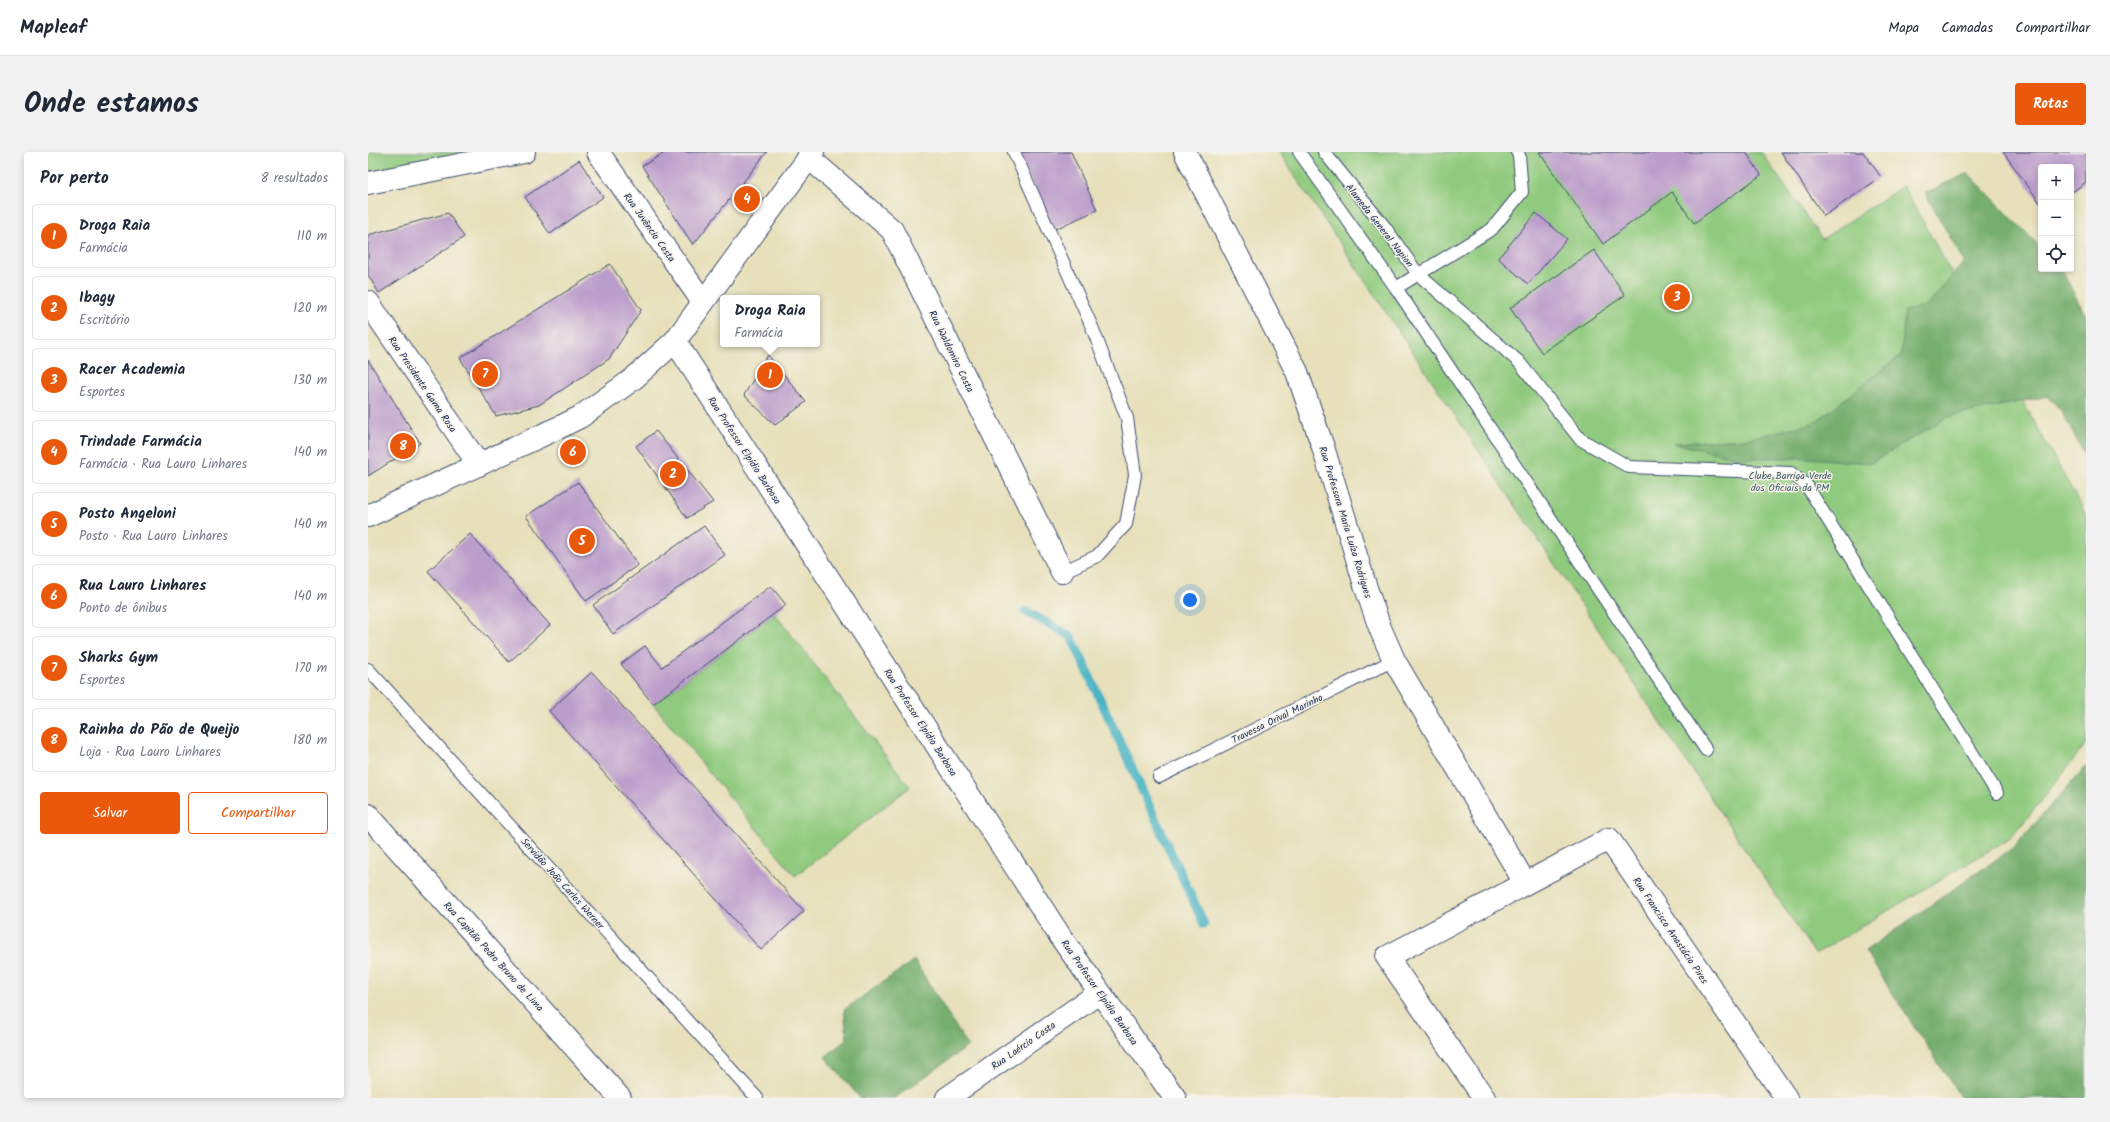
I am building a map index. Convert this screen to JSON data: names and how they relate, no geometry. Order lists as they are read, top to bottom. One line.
{"streets":{"street":["Rua Juvêncio Costa","Rua Waldomiro Costa","Rua Presidente Gama Rosa","Rua Professor Elpídio Barbosa","Rua Professora Maria Luíza Rodrigues","Rua Francisco Anastácio Pires","Rua Capitão Pedro Bruno de Lima","Rua Laércio Costa"],"lane":["Alameda General Napion","Travessa Orival Marinho","Servidão João Carlos Werner"]},"crossings":[["Rua Professor Elpídio Barbosa","Rua Laércio Costa"],["Rua Professora Maria Luíza Rodrigues","Travessa Orival Marinho"],["Rua Professora Maria Luíza Rodrigues","Rua Francisco Anastácio Pires"]],"parks":["Clube Barriga Verde dos Oficiais da PM"],"page":{"header":"Mapleaf","nav":["Mapa","Camadas","Compartilhar"],"title":"Onde estamos","buttons":["Rotas",["Salvar","Compartilhar"]],"heading":["Por perto","8 resultados"],"map_buttons":["+","−"],"pins":["4","3","7","1","8","6","2","5"],"list":[{"mark":"1","name":"Droga Raia","note":"Farmácia","value":"110 m"},{"mark":"2","name":"Ibagy","note":"Escritório","value":"120 m"},{"mark":"3","name":"Racer Academia","note":"Esportes","value":"130 m"},{"mark":"4","name":"Trindade Farmácia","note":"Farmácia · Rua Lauro Linhares","value":"140 m"},{"mark":"5","name":"Posto Angeloni","note":"Posto · Rua Lauro Linhares","value":"140 m"},{"mark":"6","name":"Rua Lauro Linhares","note":"Ponto de ônibus","value":"140 m"},{"mark":"7","name":"Sharks Gym","note":"Esportes","value":"170 m"},{"mark":"8","name":"Rainha do Pão de Queijo","note":"Loja · Rua Lauro Linhares","value":"180 m"}],"popup":["Droga Raia","Farmácia"]}}
